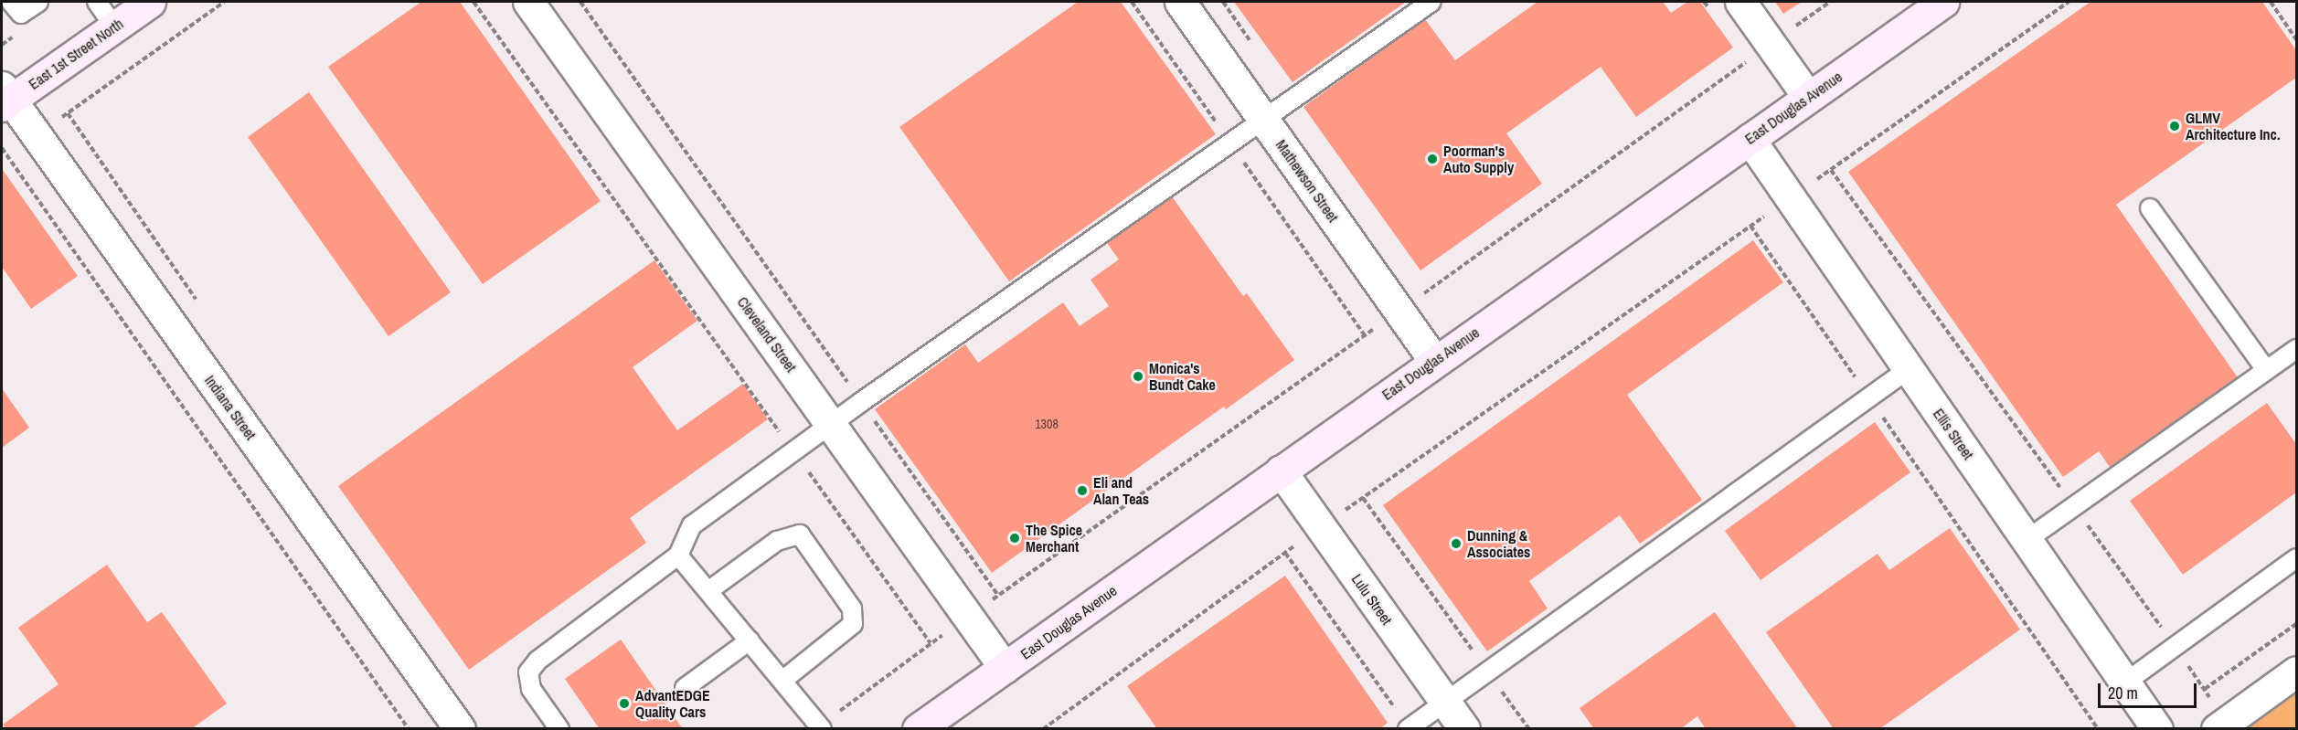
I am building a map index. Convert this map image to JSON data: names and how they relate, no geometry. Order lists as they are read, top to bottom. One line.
{"streets":{"main road":["East 1st Street North","East Douglas Avenue"],"street":["Mathewson Street","Cleveland Street","Indiana Street","Ellis Street","Lulu Street"]},"crossings":[["East 1st Street North","Indiana Street"],["East Douglas Avenue","Mathewson Street"],["East Douglas Avenue","Cleveland Street"],["East Douglas Avenue","Ellis Street"],["East Douglas Avenue","Lulu Street"]],"places":["GLMV Architecture Inc.","Poorman's Auto Supply","Monica's Bundt Cake","Eli and Alan Teas","The Spice Merchant","Dunning & Associates","AdvantEDGE Quality Cars"],"house_numbers":["1308"],"scale_bar":"20 m"}
